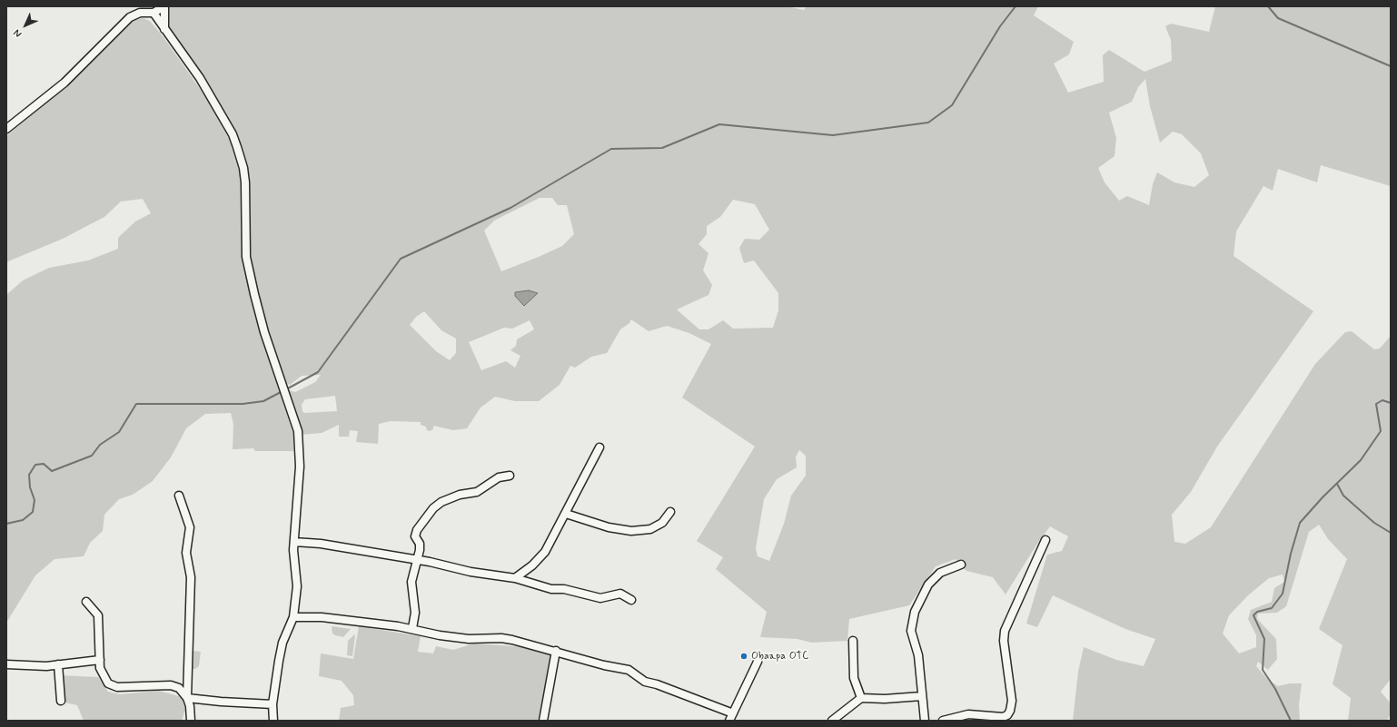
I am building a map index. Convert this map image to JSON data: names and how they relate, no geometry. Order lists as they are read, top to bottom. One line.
{"places":["Obaapa OTC"],"north":"bottom left"}
